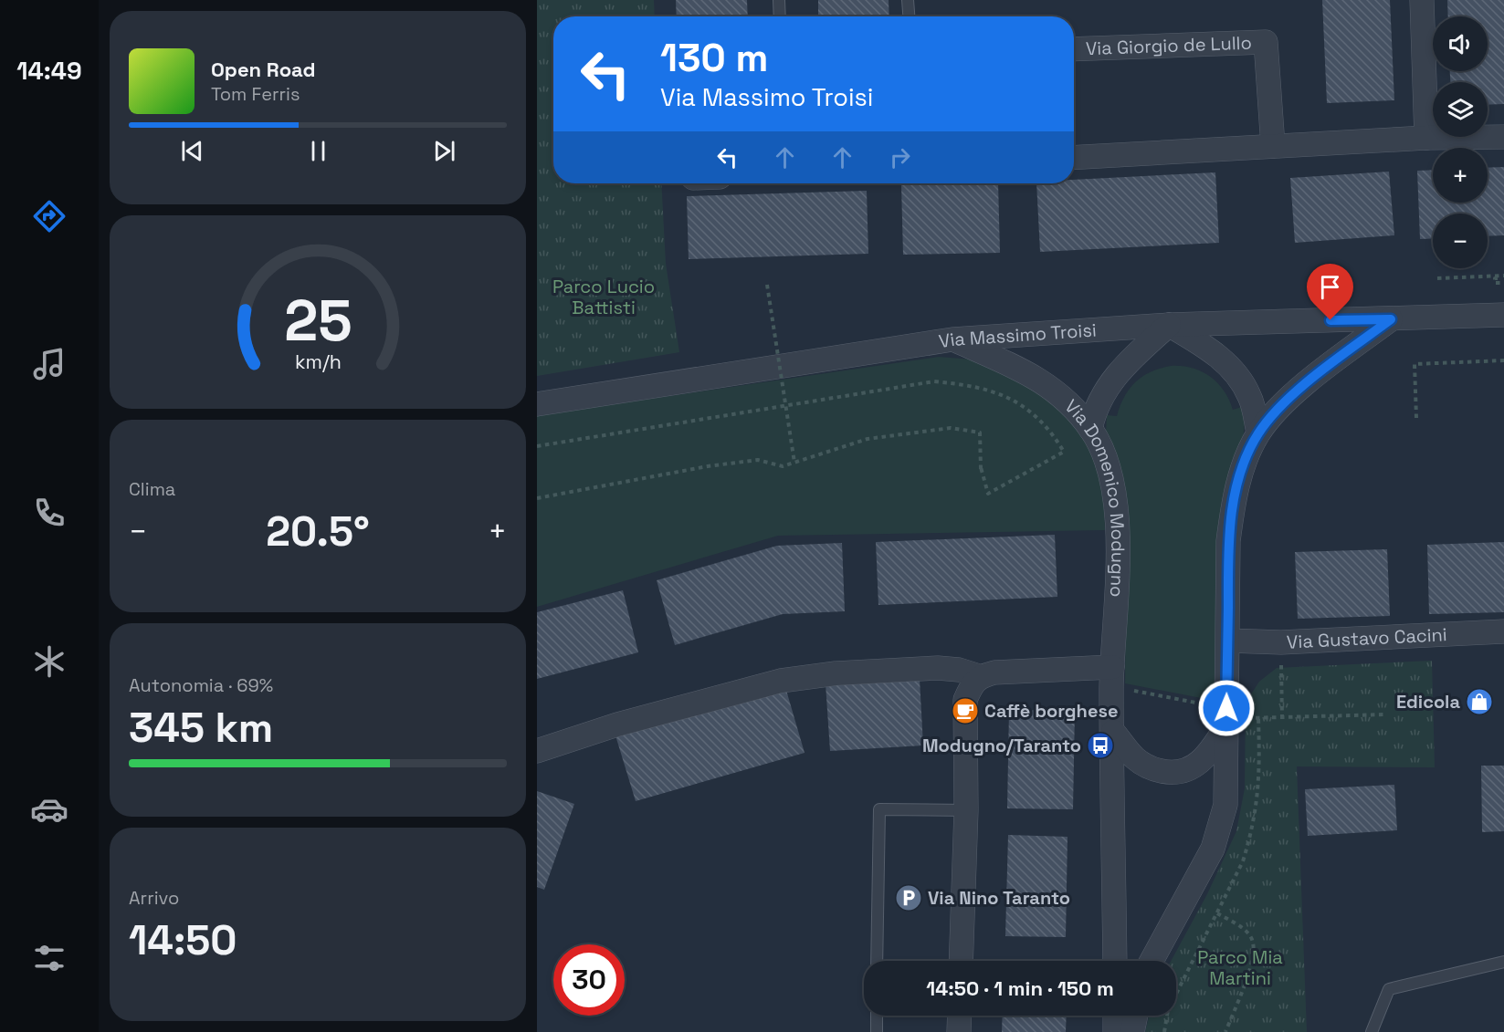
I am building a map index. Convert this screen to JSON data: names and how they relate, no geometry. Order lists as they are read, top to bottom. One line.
{"streets":{"street":["Via Giorgio de Lullo","Via Massimo Troisi","Via Domenico Modugno","Via Gustavo Cacini"]},"crossings":[["Via Massimo Troisi","Via Domenico Modugno"]],"parks":["Parco Lucio Battisti","Parco Mia Martini"],"places":{"shop":["Edicola"],"cafe":["Caffè borghese"],"bus stop":["Modugno/Taranto"],"parking":["Via Nino Taranto"]},"page":{"tabs":"14:49","map_buttons":["+","−"],"turn":["130 m","Via Massimo Troisi"],"song":["Open Road","Tom Ferris"],"tile":["Clima",["Autonomia · 69%","345 km"],["Arrivo","14:50"]],"heat":["−","20.5°","+"],"limit":"30","trip":"14:50 · 1 min · 150 m","gauge":["25","km/h"]}}
